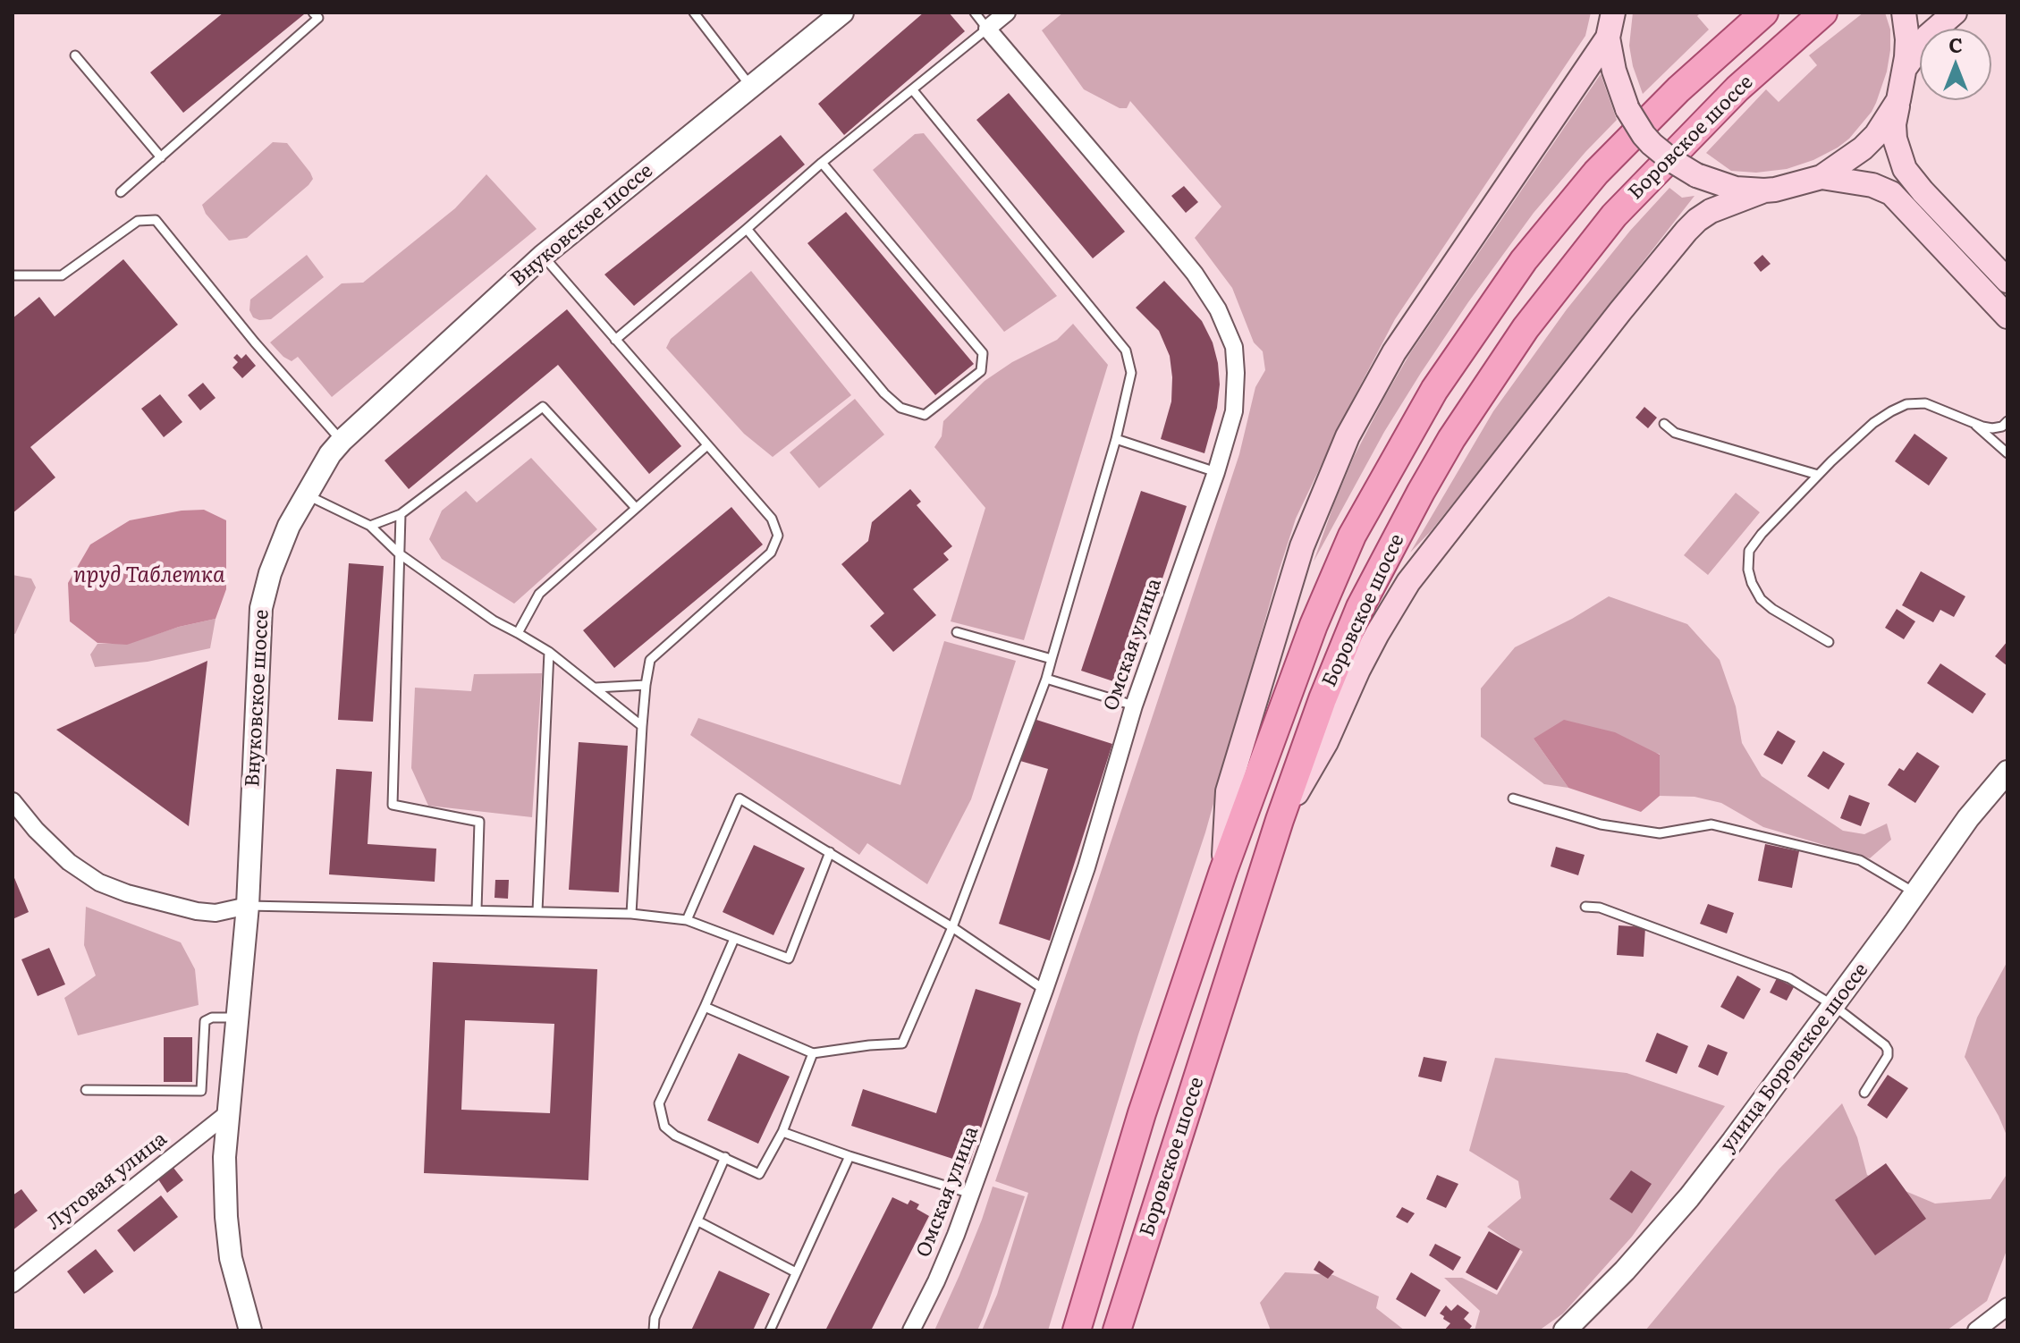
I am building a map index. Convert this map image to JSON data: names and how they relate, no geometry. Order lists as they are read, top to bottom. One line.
{"streets":{"main road":["Боровское шоссе"],"street":["Внуковское шоссе","Омская улица","улица Боровское шоссе","Луговая улица"]},"crossings":[["Внуковское шоссе","Луговая улица"]],"water":["пруд Таблетка"],"north":"top"}
